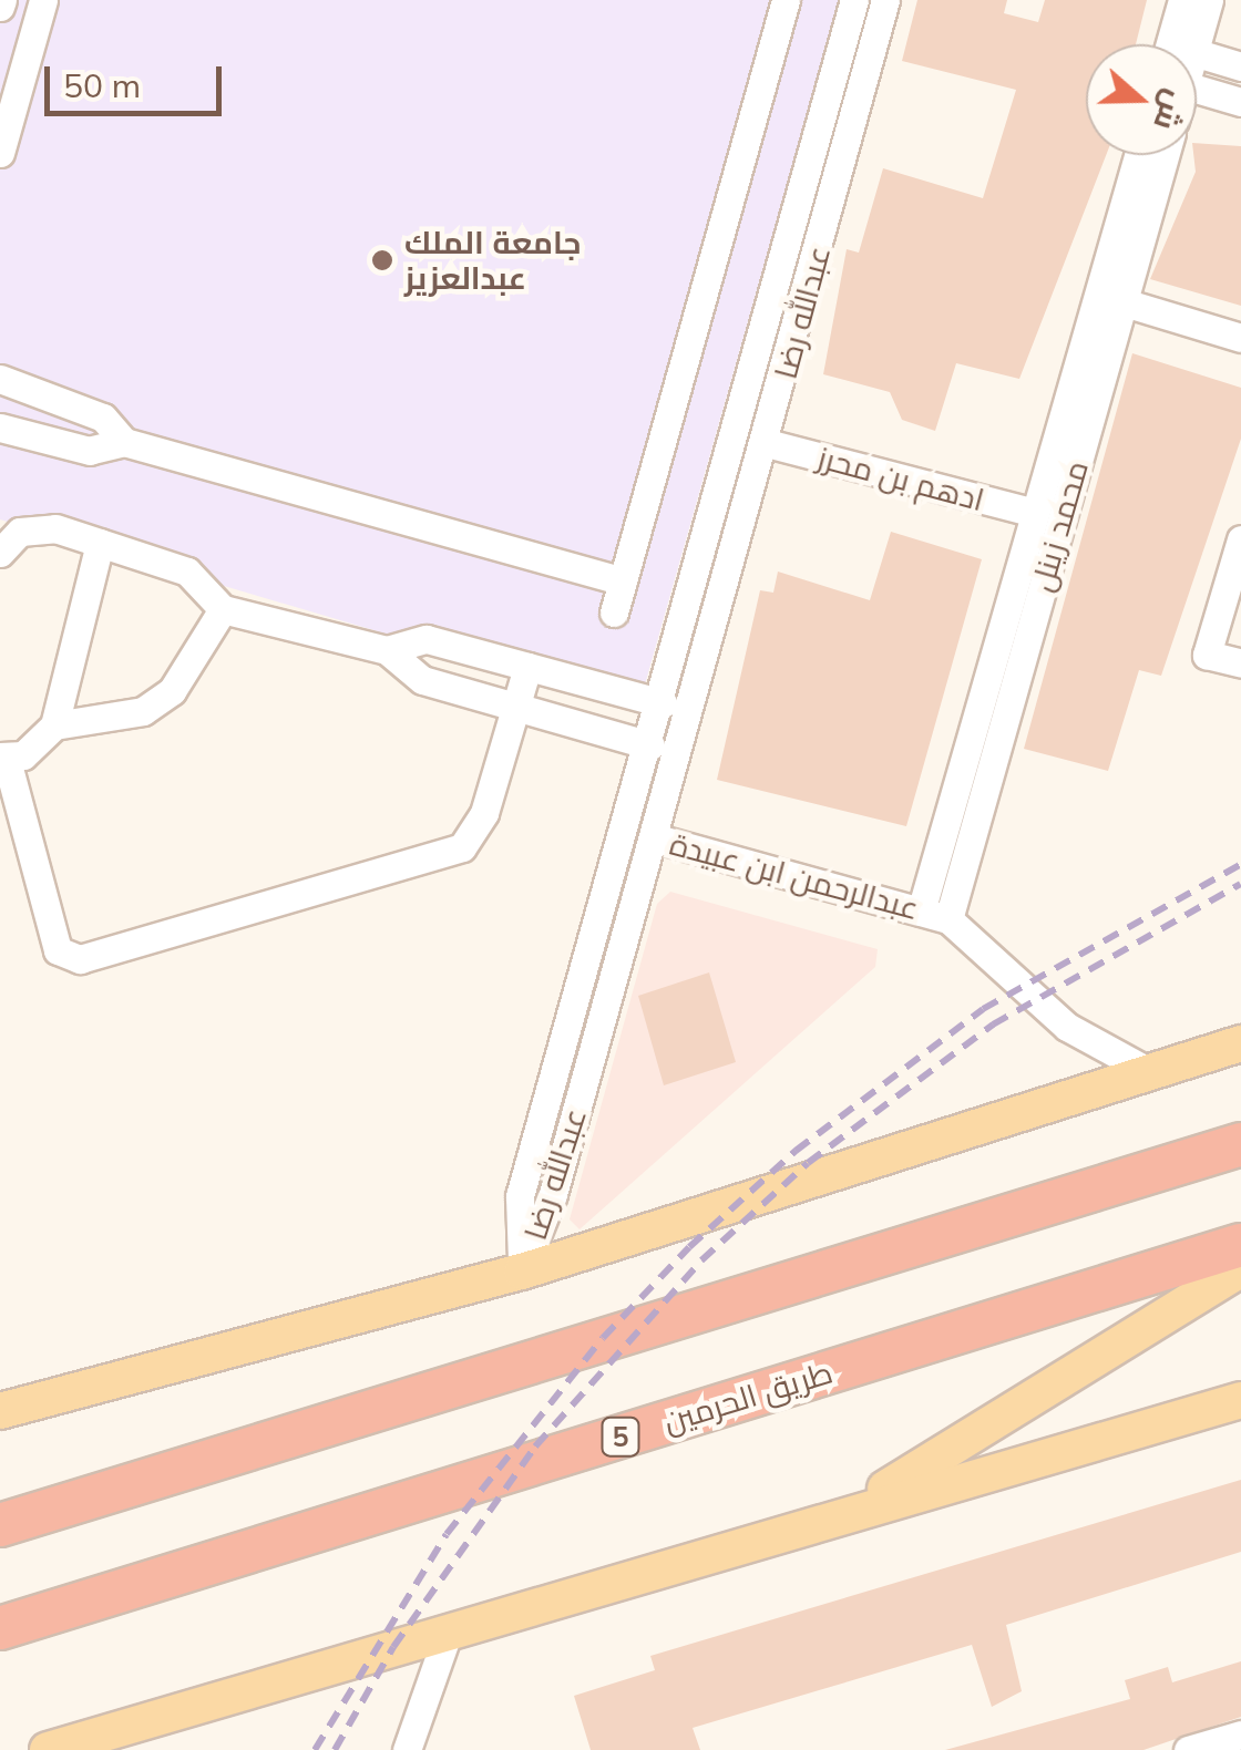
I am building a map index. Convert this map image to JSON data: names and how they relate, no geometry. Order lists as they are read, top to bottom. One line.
{"streets":{"highway":["طريق الحرمين","5"],"street":["عبدالله رضا","ادهم بن محرز","محمد زينل","عبدالرحمن ابن عبيدة"]},"crossings":[["عبدالله رضا","ادهم بن محرز"],["عبدالله رضا","عبدالرحمن ابن عبيدة"],["ادهم بن محرز","محمد زينل"],["محمد زينل","عبدالرحمن ابن عبيدة"]],"places":["جامعة الملك عبدالعزيز"],"scale_bar":"50 m","north":"right"}
